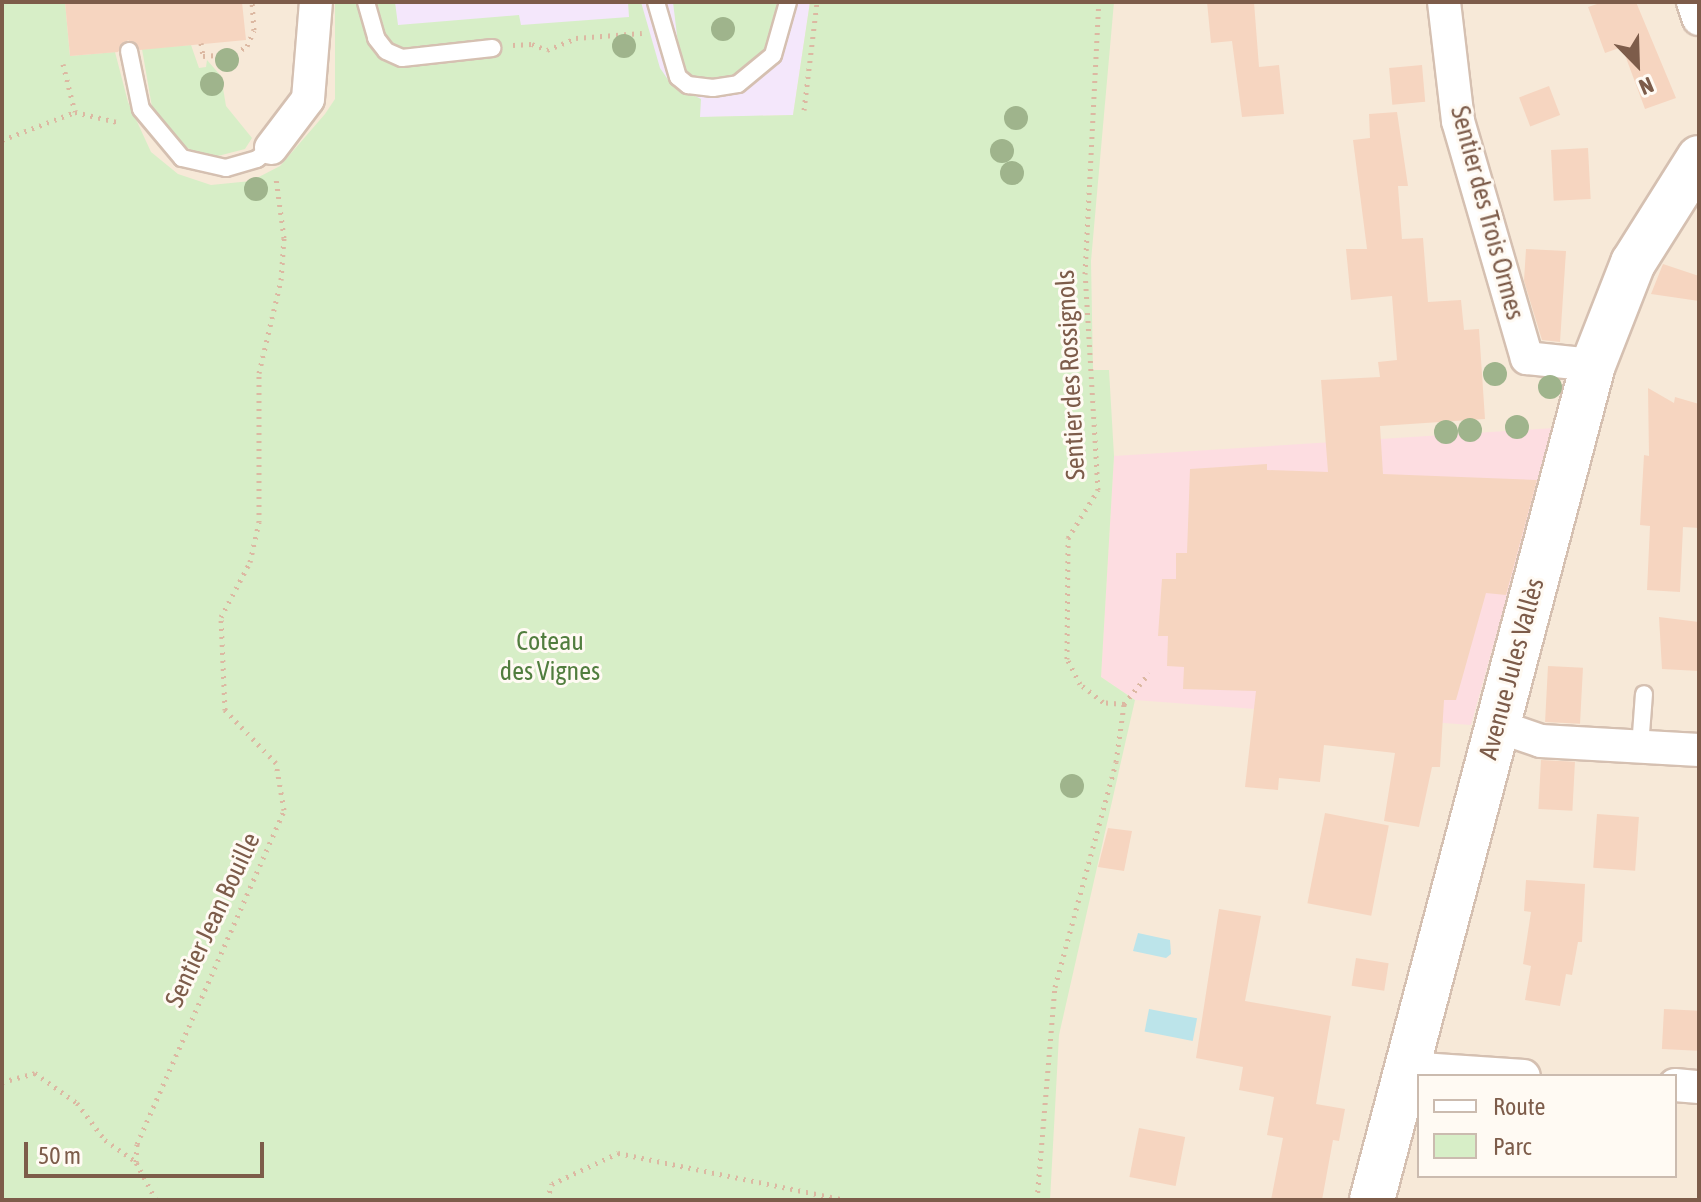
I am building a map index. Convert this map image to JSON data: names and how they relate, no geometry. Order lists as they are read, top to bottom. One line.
{"streets":{"main road":["Avenue Jules Vallès"],"street":["Sentier des Trois Ormes"],"path":["Sentier des Rossignols","Sentier Jean Bouille"]},"crossings":[["Sentier des Trois Ormes","Avenue Jules Vallès"]],"parks":["Coteau des Vignes"],"legend":["Route","Parc"],"scale_bar":"50 m","north":"bottom right"}
